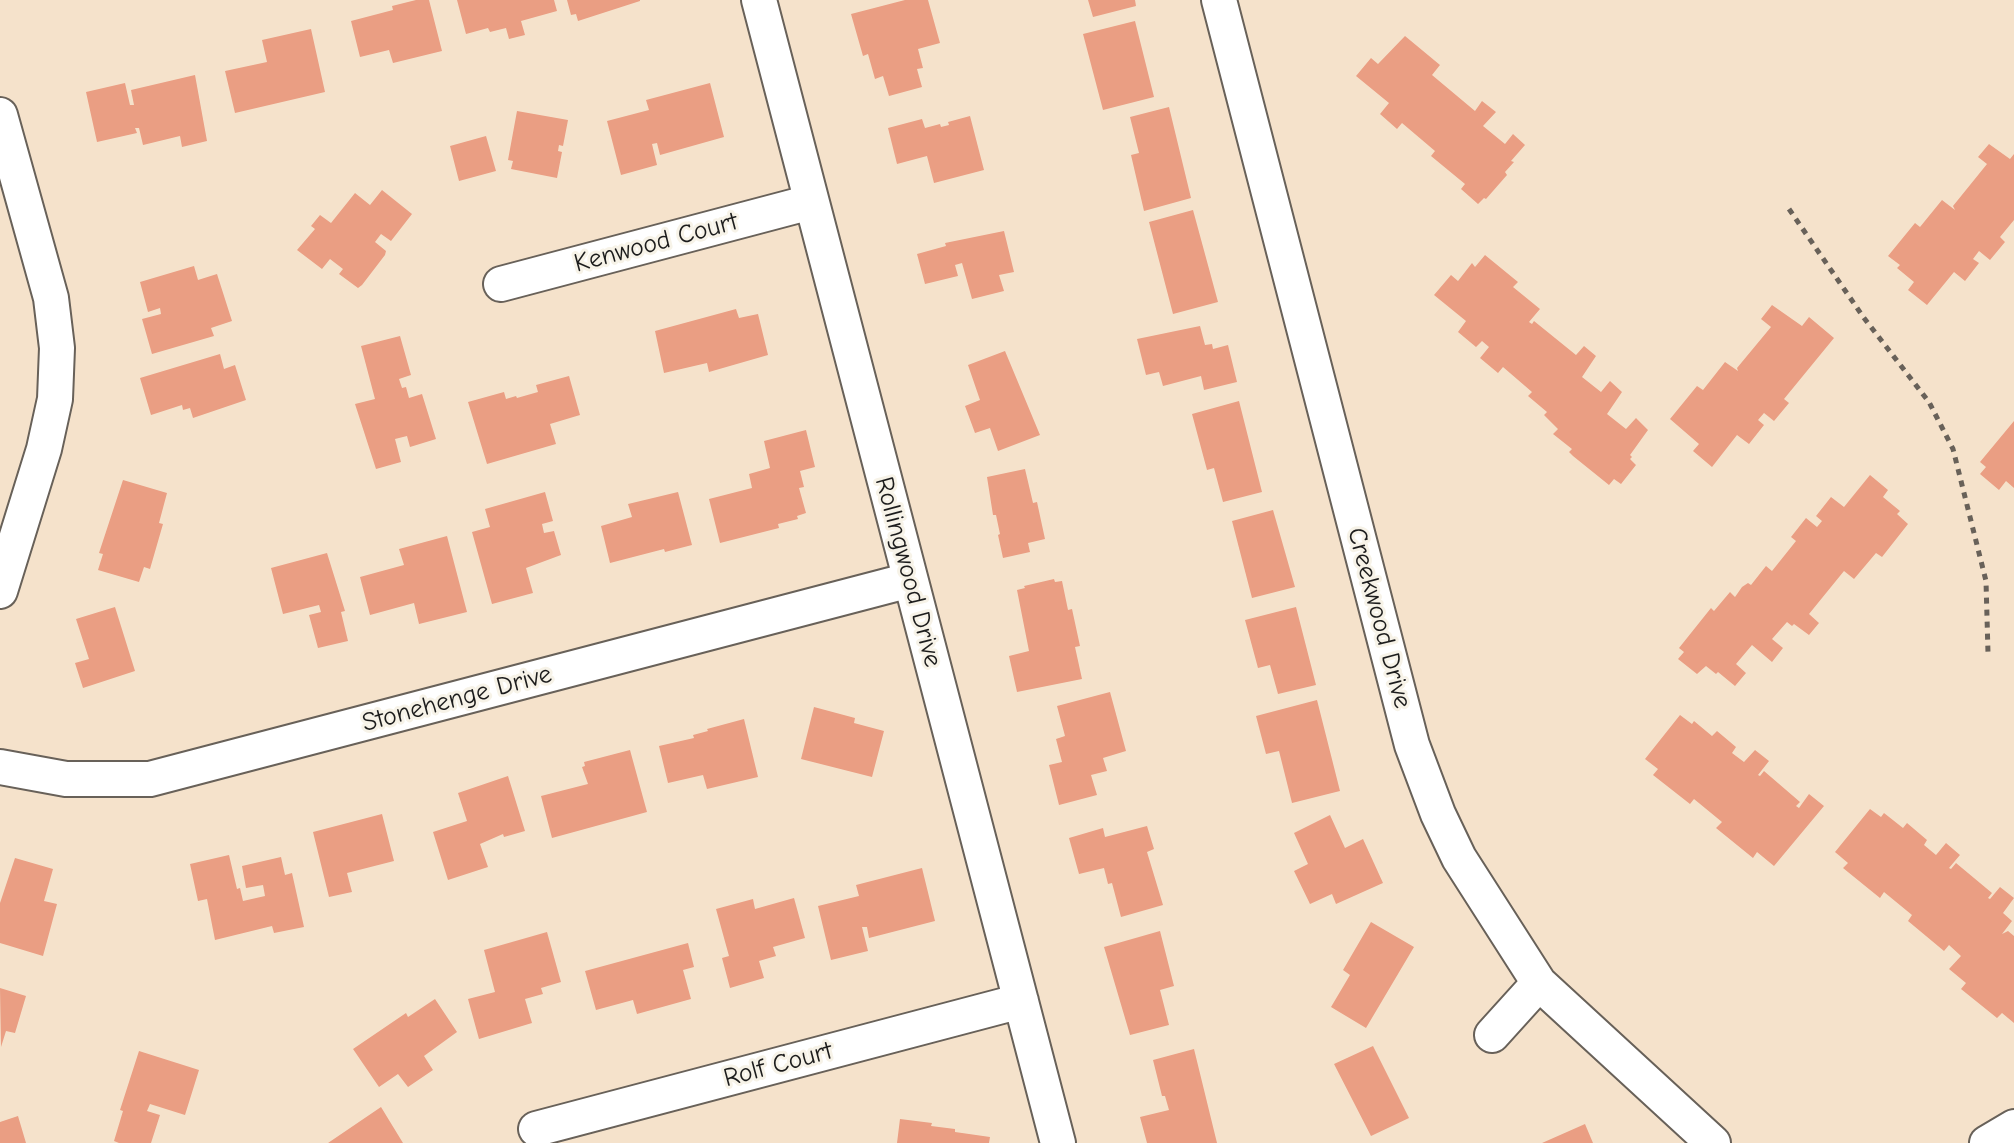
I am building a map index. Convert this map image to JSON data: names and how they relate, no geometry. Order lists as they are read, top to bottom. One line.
{"streets":{"street":["Kenwood Court","Rollingwood Drive","Creekwood Drive","Stonehenge Drive","Rolf Court"]},"crossings":[["Kenwood Court","Rollingwood Drive"],["Rollingwood Drive","Stonehenge Drive"],["Rollingwood Drive","Rolf Court"]]}
